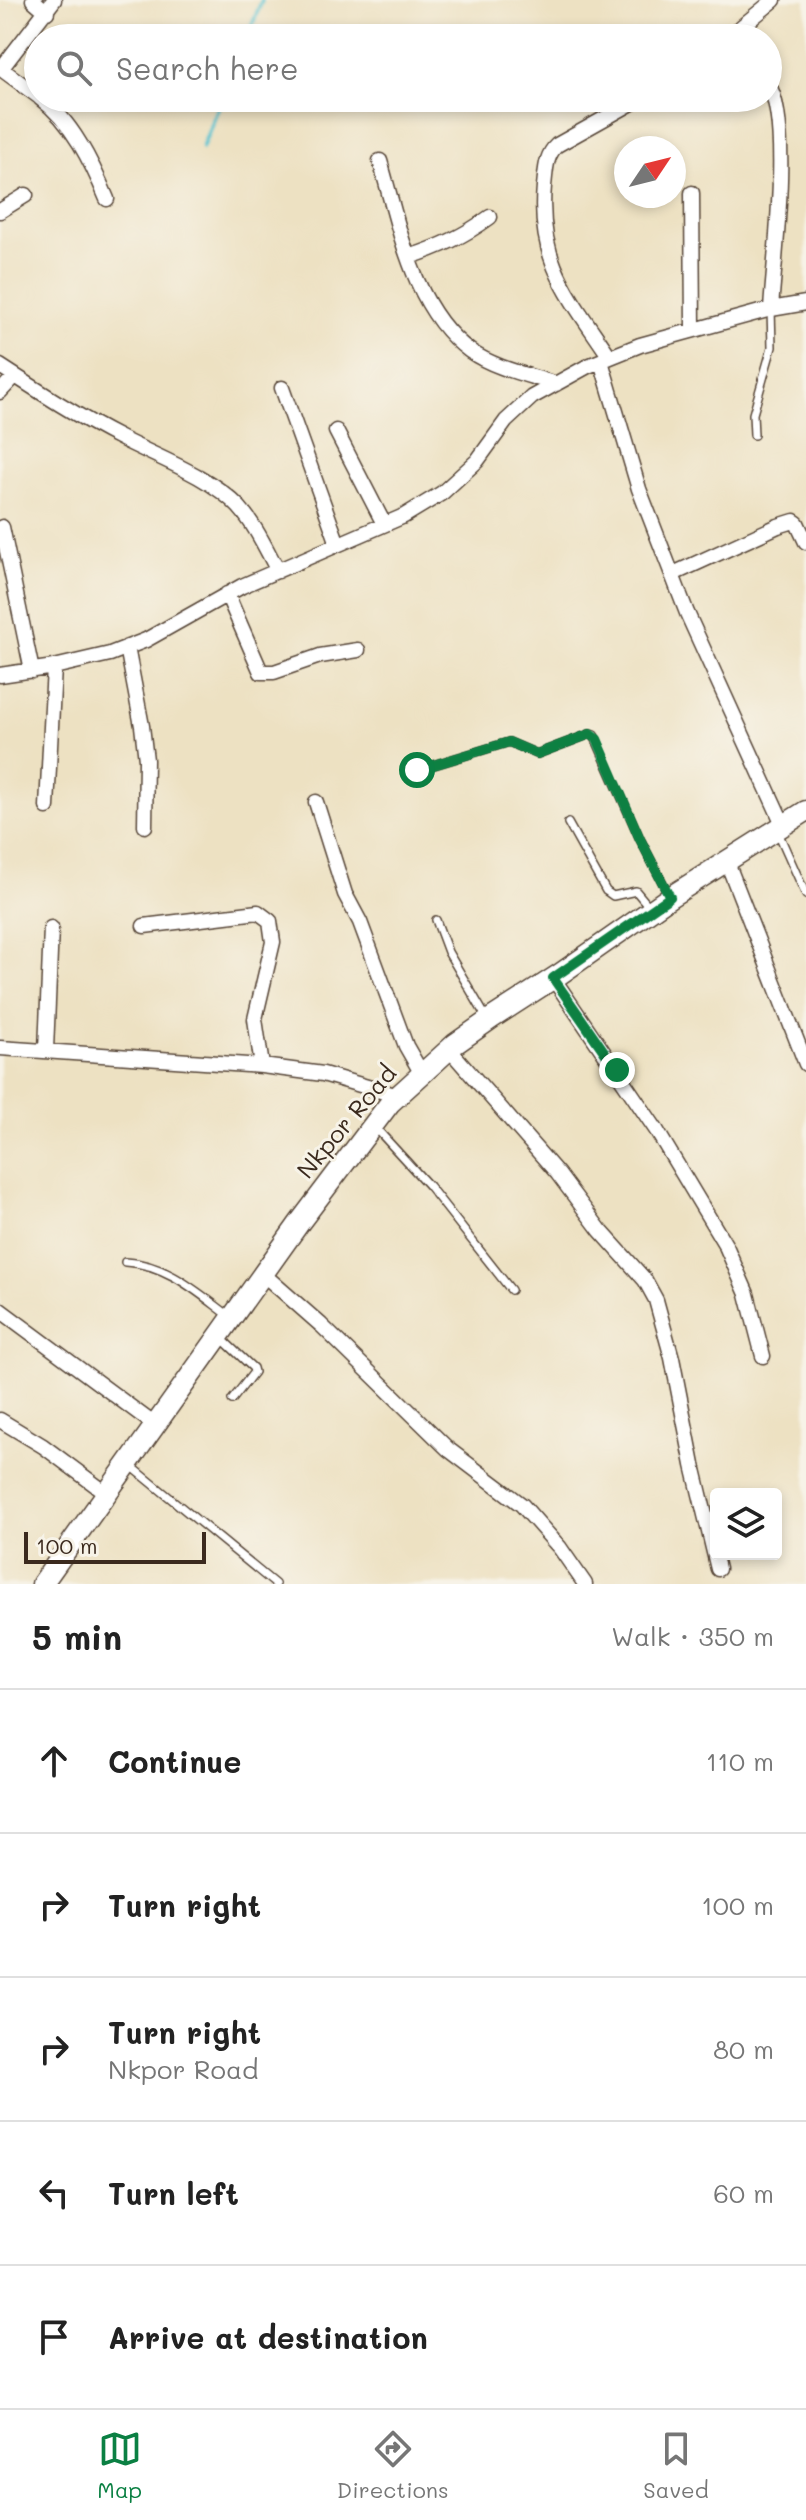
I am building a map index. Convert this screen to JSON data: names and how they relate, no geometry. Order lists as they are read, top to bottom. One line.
{"streets":{"street":["Nkpor Road"]},"scale_bar":"100 m","north":"top right","page":{"search":"Search here","scale":"100 m","heading":["5 min","Walk · 350 m"],"list":[["Continue","110 m"],["Turn right","100 m"],["Turn right","Nkpor Road","80 m"],["Turn left","60 m"],"Arrive at destination"],"nav":["Map","Directions","Saved"]}}
